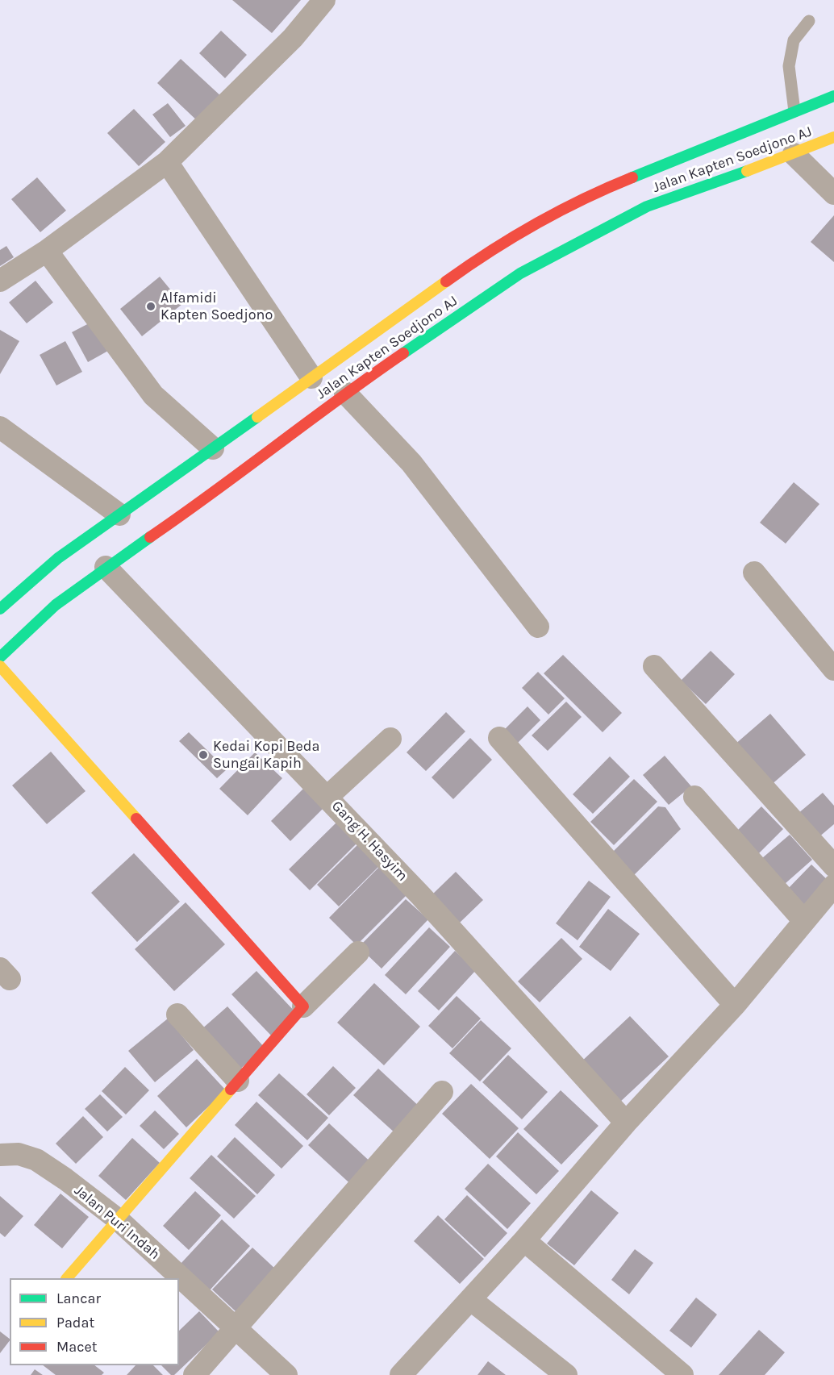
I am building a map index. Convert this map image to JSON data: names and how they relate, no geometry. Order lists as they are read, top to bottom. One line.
{"streets":{"main road":["Jalan Kapten Soedjono AJ"],"street":["Gang H. Hasyim","Jalan Puri Indah"]},"crossings":[["Jalan Kapten Soedjono AJ","Gang H. Hasyim"]],"places":["Alfamidi Kapten Soedjono","Kedai Kopi Beda Sungai Kapih"],"legend":["Lancar","Padat","Macet"]}
